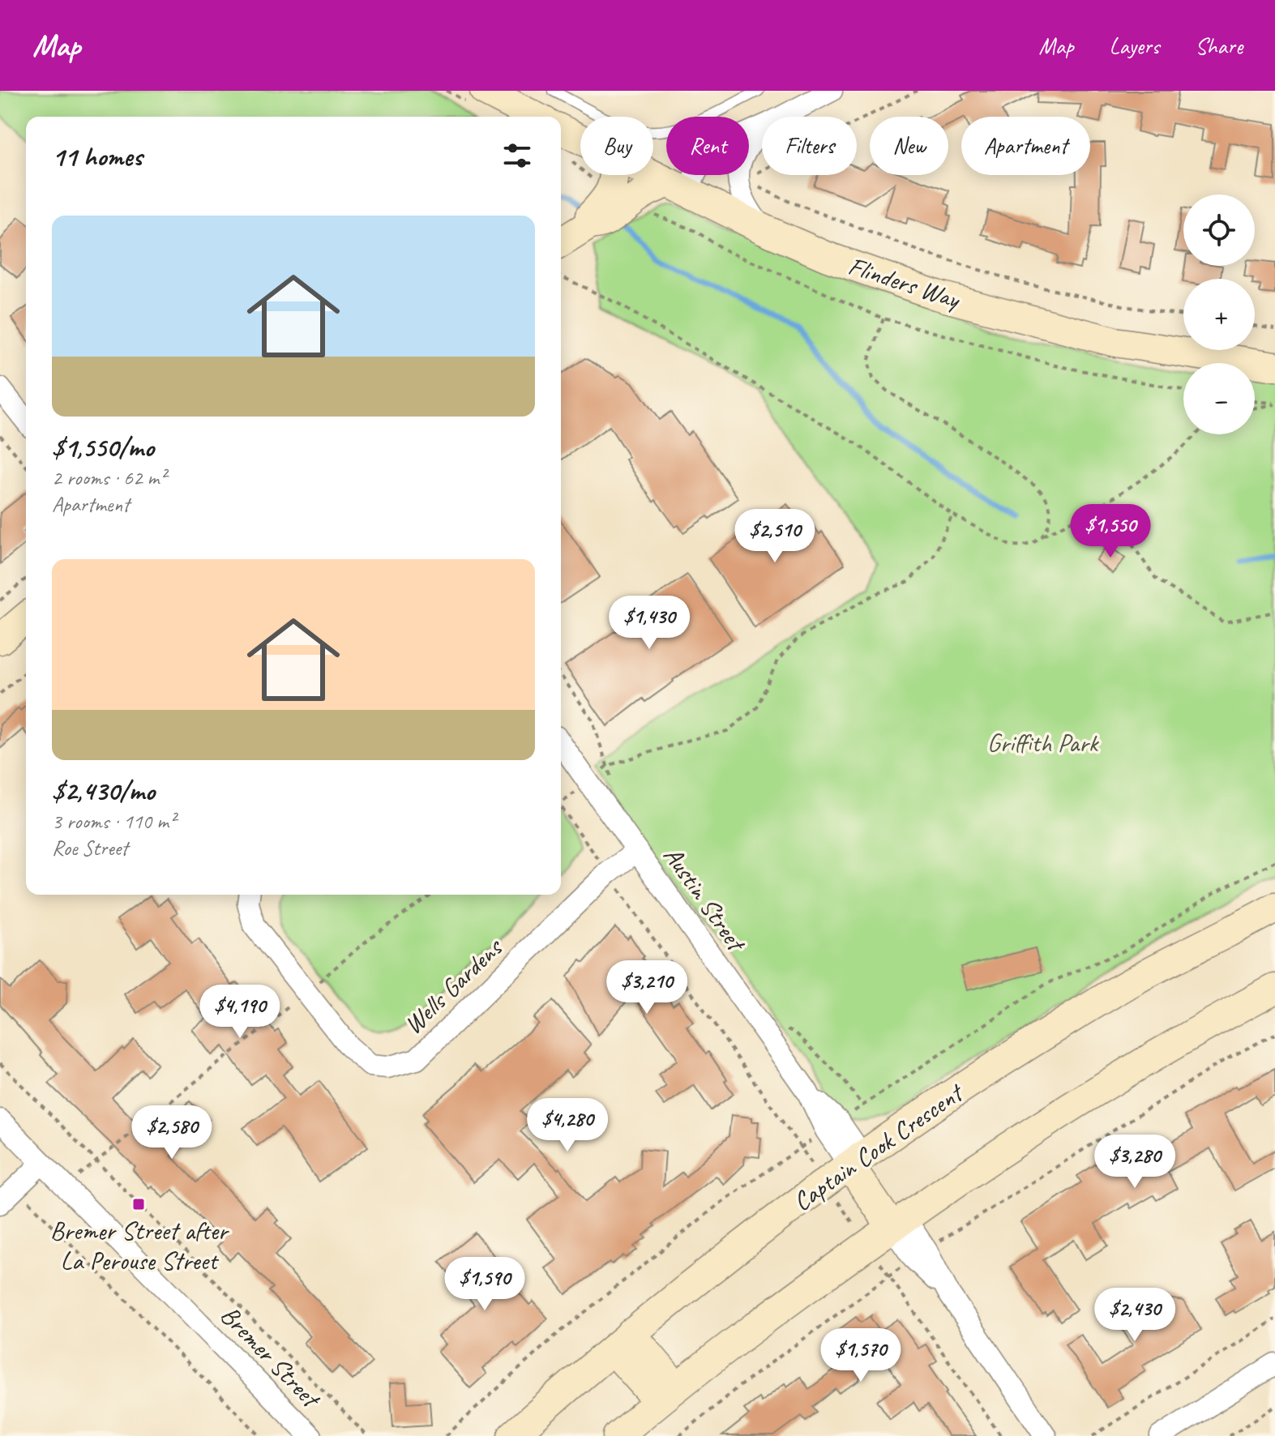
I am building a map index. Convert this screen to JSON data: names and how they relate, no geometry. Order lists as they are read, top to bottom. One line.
{"streets":{"main road":["Flinders Way","Captain Cook Crescent"],"street":["Austin Street","Wells Gardens","Bremer Street"]},"crossings":[["Austin Street","Wells Gardens"],["Austin Street","Captain Cook Crescent"]],"parks":["Griffith Park"],"places":{"transit":["Bremer Street after La Perouse Street"]},"page":{"header":"Map","nav":["Map","Layers","Share"],"chip":["Buy","Rent","Filters","New","Apartment"],"heading":"11 homes","map_buttons":["+","−"],"list":[{"name":"$1,550/mo","note":"2 rooms · 62 m² · Apartment"},{"name":"$2,430/mo","note":"3 rooms · 110 m² · Roe Street"}],"price":["$1,550","$2,510","$1,430","$3,210","$4,190","$4,280","$2,580","$3,280","$1,590","$2,430","$1,570"]}}
